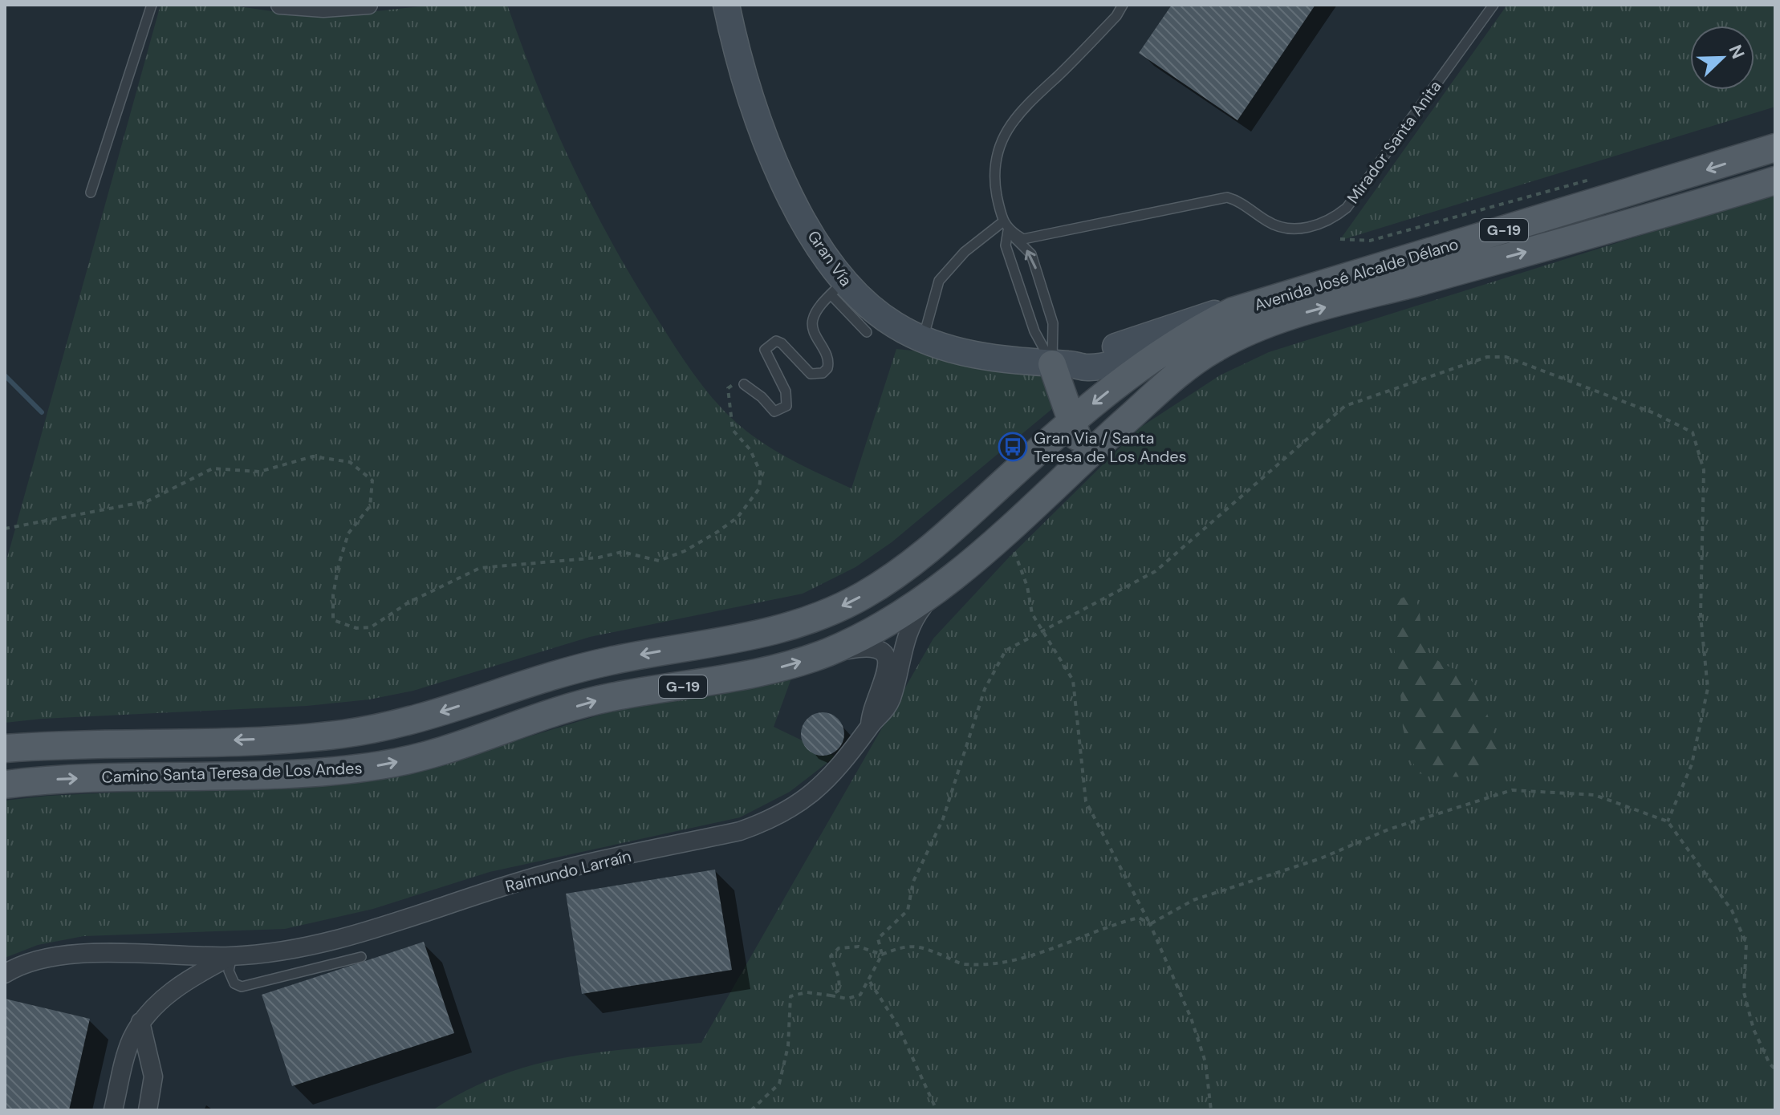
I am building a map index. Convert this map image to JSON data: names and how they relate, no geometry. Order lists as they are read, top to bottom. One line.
{"streets":{"main road":["G-19","Gran Vía","Avenida José Alcalde Délano","Camino Santa Teresa de Los Andes"],"street":["Raimundo Larraín"],"lane":["Mirador Santa Anita"]},"crossings":[["Gran Vía","Avenida José Alcalde Délano"],["Gran Vía","Camino Santa Teresa de Los Andes"],["Avenida José Alcalde Délano","Camino Santa Teresa de Los Andes"],["Camino Santa Teresa de Los Andes","Raimundo Larraín"]],"places":{"bus stop":["Gran Via / Santa Teresa de Los Andes"]},"north":"top right"}
